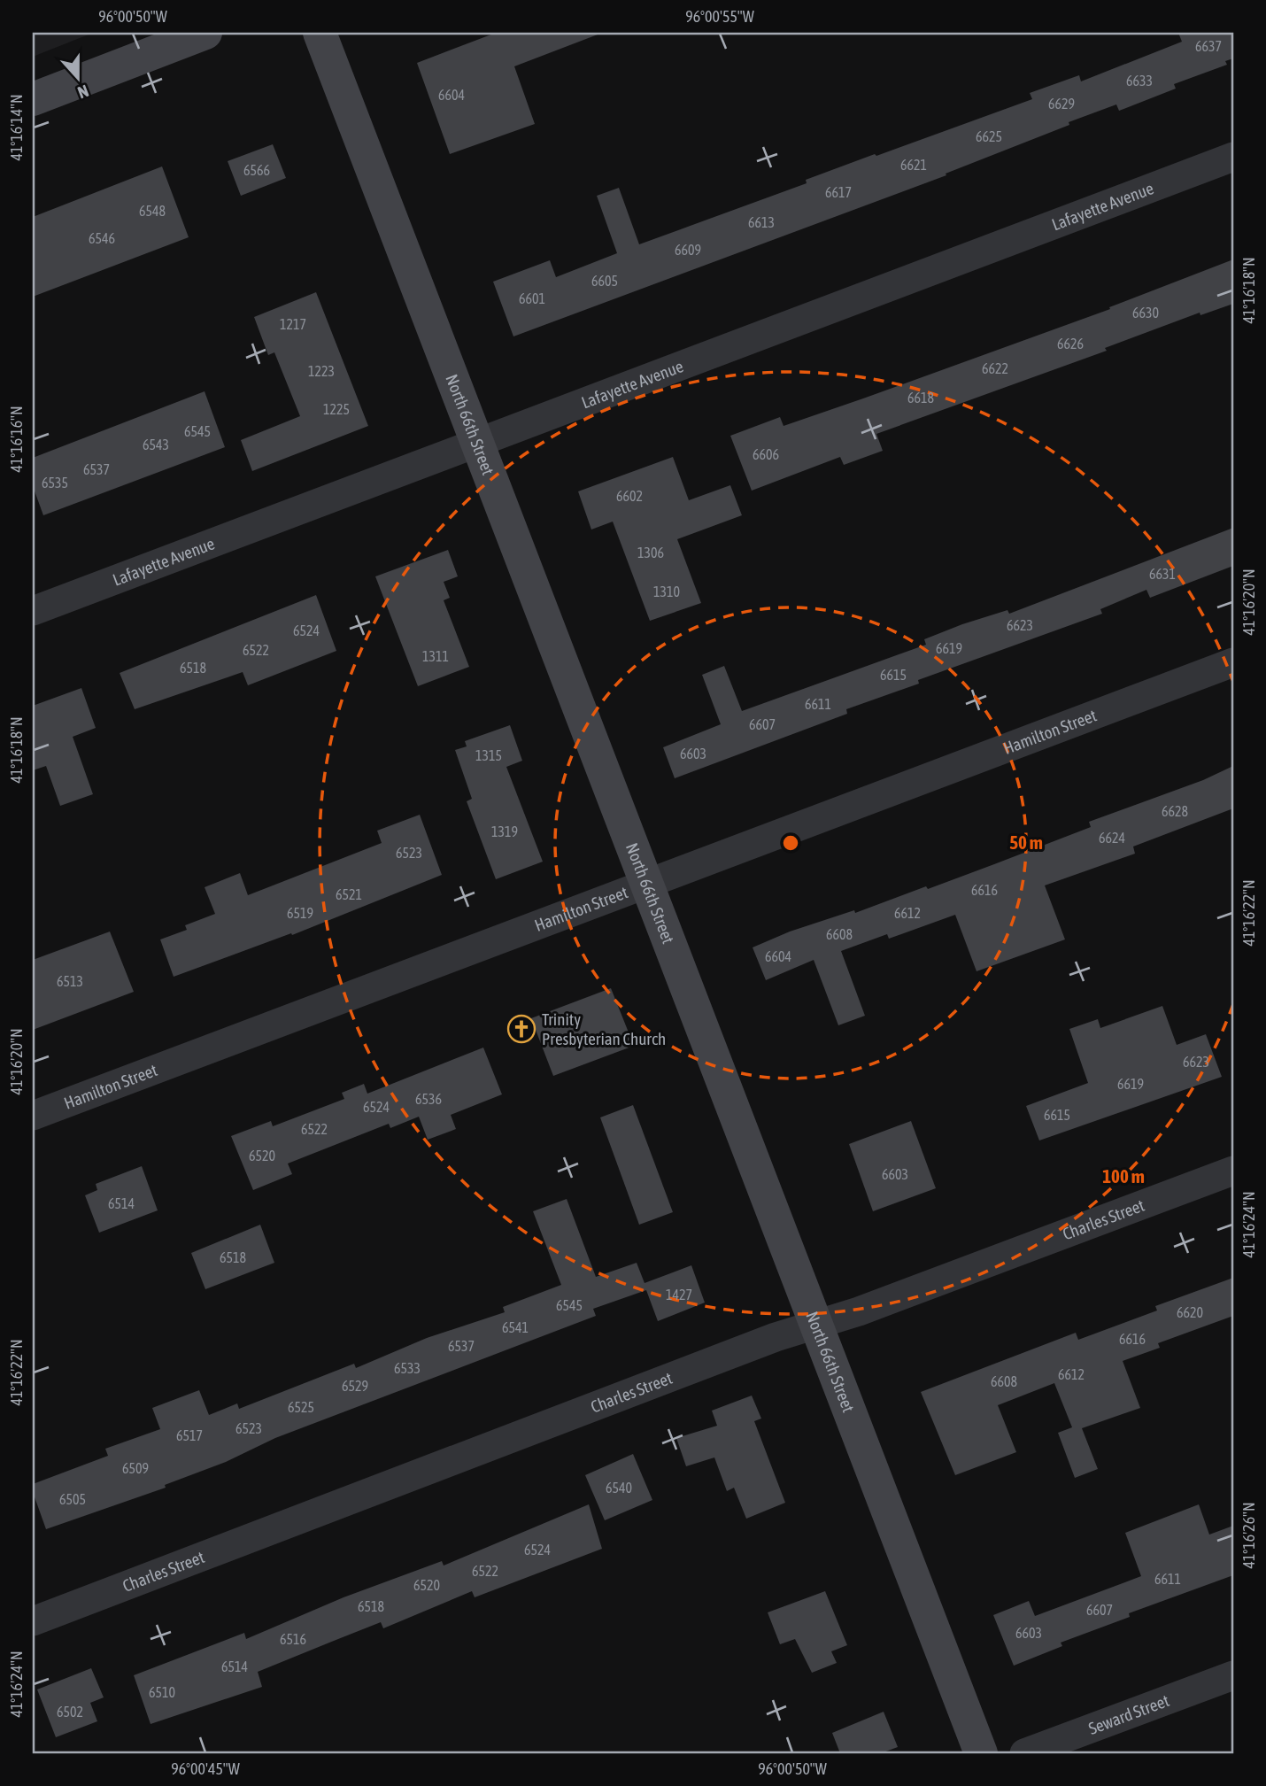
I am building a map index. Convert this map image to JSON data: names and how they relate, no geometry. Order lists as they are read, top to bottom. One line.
{"streets":{"street":["Lafayette Avenue","North 66th Street","Hamilton Street","Charles Street","Seward Street"]},"crossings":[["Lafayette Avenue","North 66th Street"],["North 66th Street","Hamilton Street"],["North 66th Street","Charles Street"]],"places":{"church":["Trinity Presbyterian Church"]},"house_numbers":["6637","6633","6604","6629","6625","6621","6566","6617","6548","6613","6546","6609","6605","6601","6630","1217","6626","6622","1223","6618","1225","6545","6543","6606","6537","6535","6602","1306","6631","1310","6623","6524","6619","6522","1311","6518","6615","6611","6607","6603","1315","6628","1319","6624","6523","6616","6521","6519","6612","6608","6604","6513","6623","6619","6536","6524","6615","6522","6520","6603","6514","6518","1427","6545","6620","6541","6616","6537","6533","6612","6608","6529","6525","6523","6517","6509","6540","6505","6524","6522","6611","6520","6518","6607","6603","6516","6514","6510","6502"],"north":"bottom","coordinates":["96°00'50\"W","96°00'55\"W","41°16'14\"N","41°16'18\"N","41°16'16\"N","41°16'20\"N","41°16'22\"N","41°16'24\"N","41°16'26\"N","96°00'45\"W"],"rings":["50 m","100 m"]}
